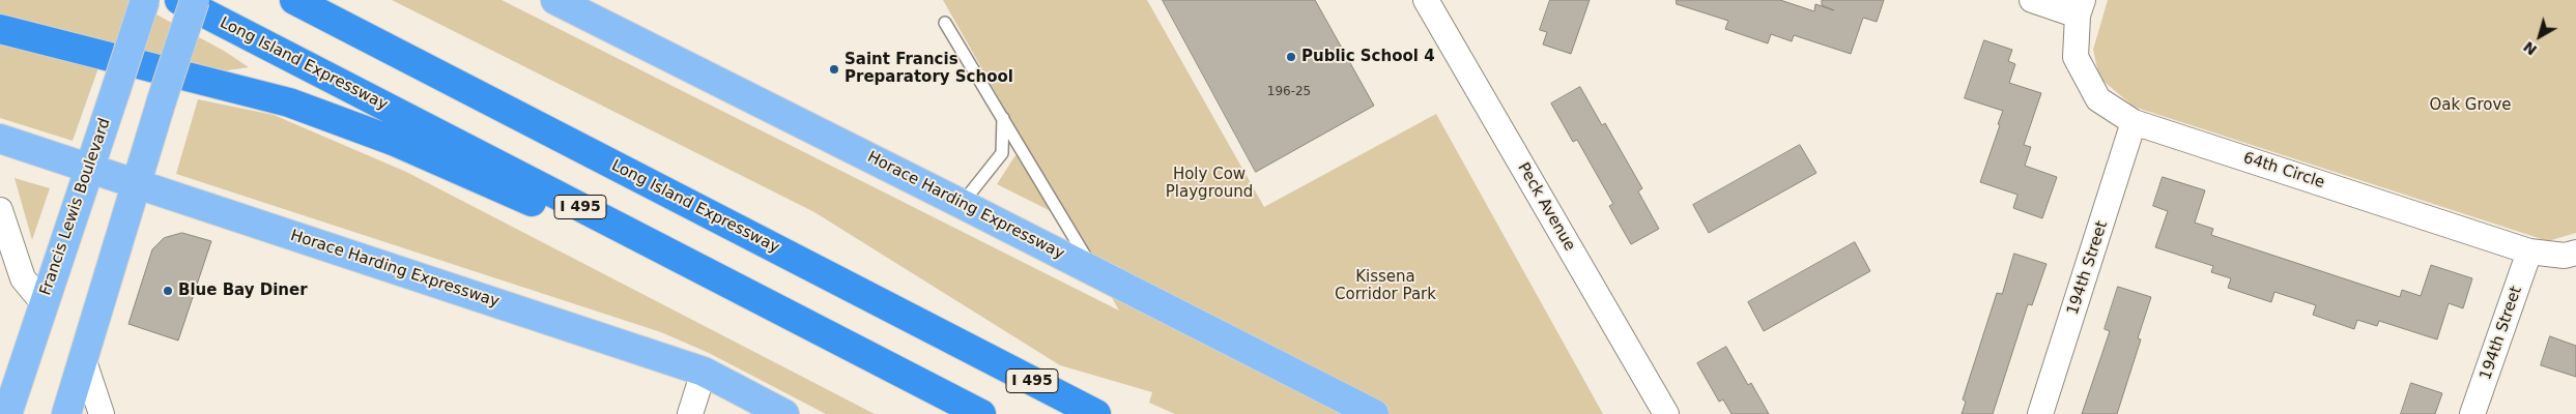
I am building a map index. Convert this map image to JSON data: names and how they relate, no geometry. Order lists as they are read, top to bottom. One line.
{"streets":{"highway":["Long Island Expressway","I 495"],"main road":["Horace Harding Expressway","Francis Lewis Boulevard"],"street":["64th Circle","Peck Avenue","194th Street"]},"crossings":[["64th Circle","194th Street"],["Horace Harding Expressway","Francis Lewis Boulevard"]],"parks":["Oak Grove","Holy Cow Playground","Kissena Corridor Park"],"places":["Public School 4","Saint Francis Preparatory School","Blue Bay Diner"],"house_numbers":["196-25"],"north":"bottom left"}
